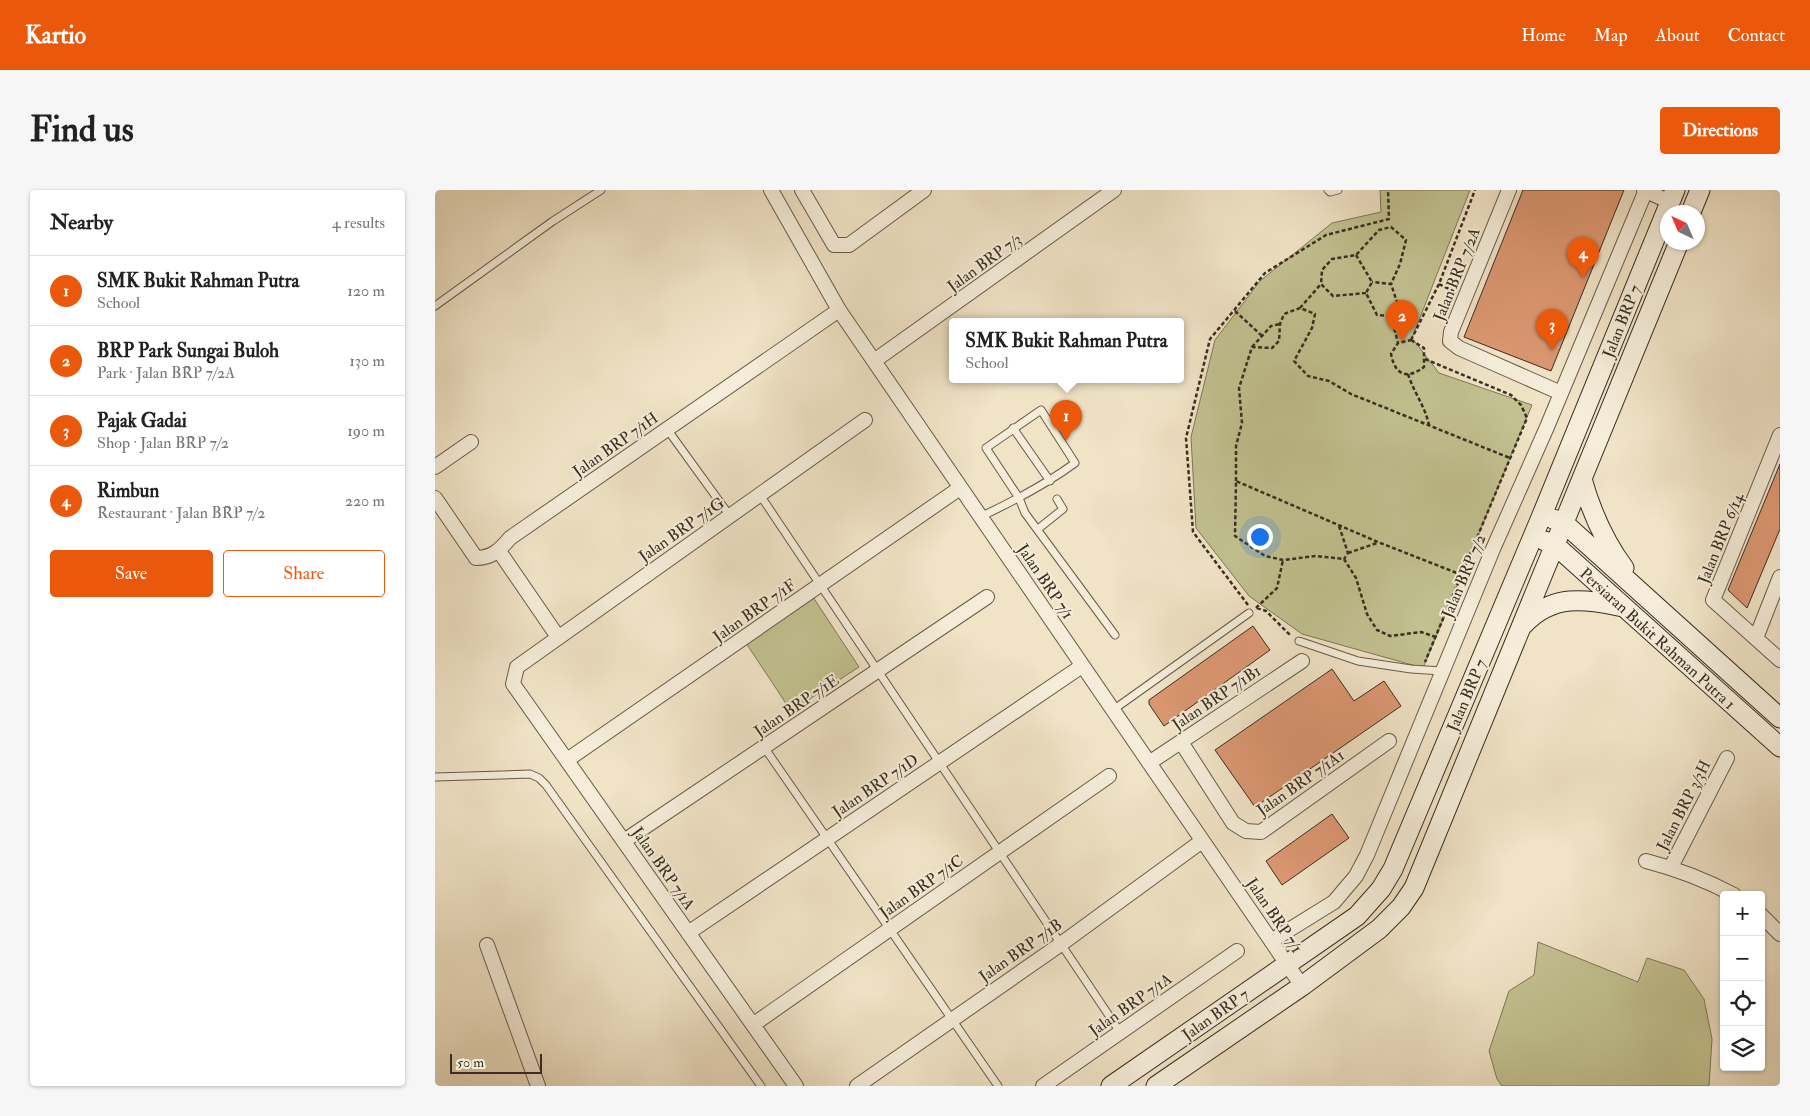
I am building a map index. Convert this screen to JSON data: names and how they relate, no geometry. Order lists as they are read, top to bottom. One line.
{"streets":{"main road":["Jalan BRP 7","Persiaran Bukit Rahman Putra 1"],"street":["Jalan BRP 7/3","Jalan BRP 7/2A","Jalan BRP 7/1H","Jalan BRP 7/1G","Jalan BRP 6/14","Jalan BRP 7/2","Jalan BRP 7/1","Jalan BRP 7/1F","Jalan BRP 7/1B1","Jalan BRP 7/1E","Jalan BRP 7/1A1","Jalan BRP 7/1D","Jalan BRP 3/3H","Jalan BRP 7/1A","Jalan BRP 7/1C","Jalan BRP 7/1B"]},"crossings":[["Jalan BRP 7/3","Jalan BRP 7/1"],["Jalan BRP 7/2A","Jalan BRP 7/2"],["Jalan BRP 7","Jalan BRP 7/1"],["Jalan BRP 7","Persiaran Bukit Rahman Putra 1"],["Jalan BRP 7/1H","Jalan BRP 7/1"],["Jalan BRP 7/1G","Jalan BRP 7/1A"],["Jalan BRP 7/2","Jalan BRP 7/1"],["Jalan BRP 7/1","Jalan BRP 7/1F"],["Jalan BRP 7/1","Jalan BRP 7/1B1"],["Jalan BRP 7/1","Jalan BRP 7/1D"],["Jalan BRP 7/1","Jalan BRP 7/1B"],["Jalan BRP 7/1F","Jalan BRP 7/1A"],["Jalan BRP 7/1B1","Jalan BRP 7/1A1"],["Jalan BRP 7/1E","Jalan BRP 7/1A"],["Jalan BRP 7/1D","Jalan BRP 7/1A"],["Jalan BRP 7/1A","Jalan BRP 7/1C"]],"scale_bar":"50 m","north":"top left","page":{"header":"Kartio","nav":["Home","Map","About","Contact"],"buttons":["Directions",["Save","Share"]],"title":"Find us","heading":["Nearby","4 results"],"pins":["4","2","3","1"],"list":[{"mark":"1","name":"SMK Bukit Rahman Putra","note":"School","value":"120 m"},{"mark":"2","name":"BRP Park Sungai Buloh","note":"Park · Jalan BRP 7/2A","value":"130 m"},{"mark":"3","name":"Pajak Gadai","note":"Shop · Jalan BRP 7/2","value":"190 m"},{"mark":"4","name":"Rimbun","note":"Restaurant · Jalan BRP 7/2","value":"220 m"}],"popup":["SMK Bukit Rahman Putra","School"],"map_buttons":["+","−"],"scale":"50 m"}}
